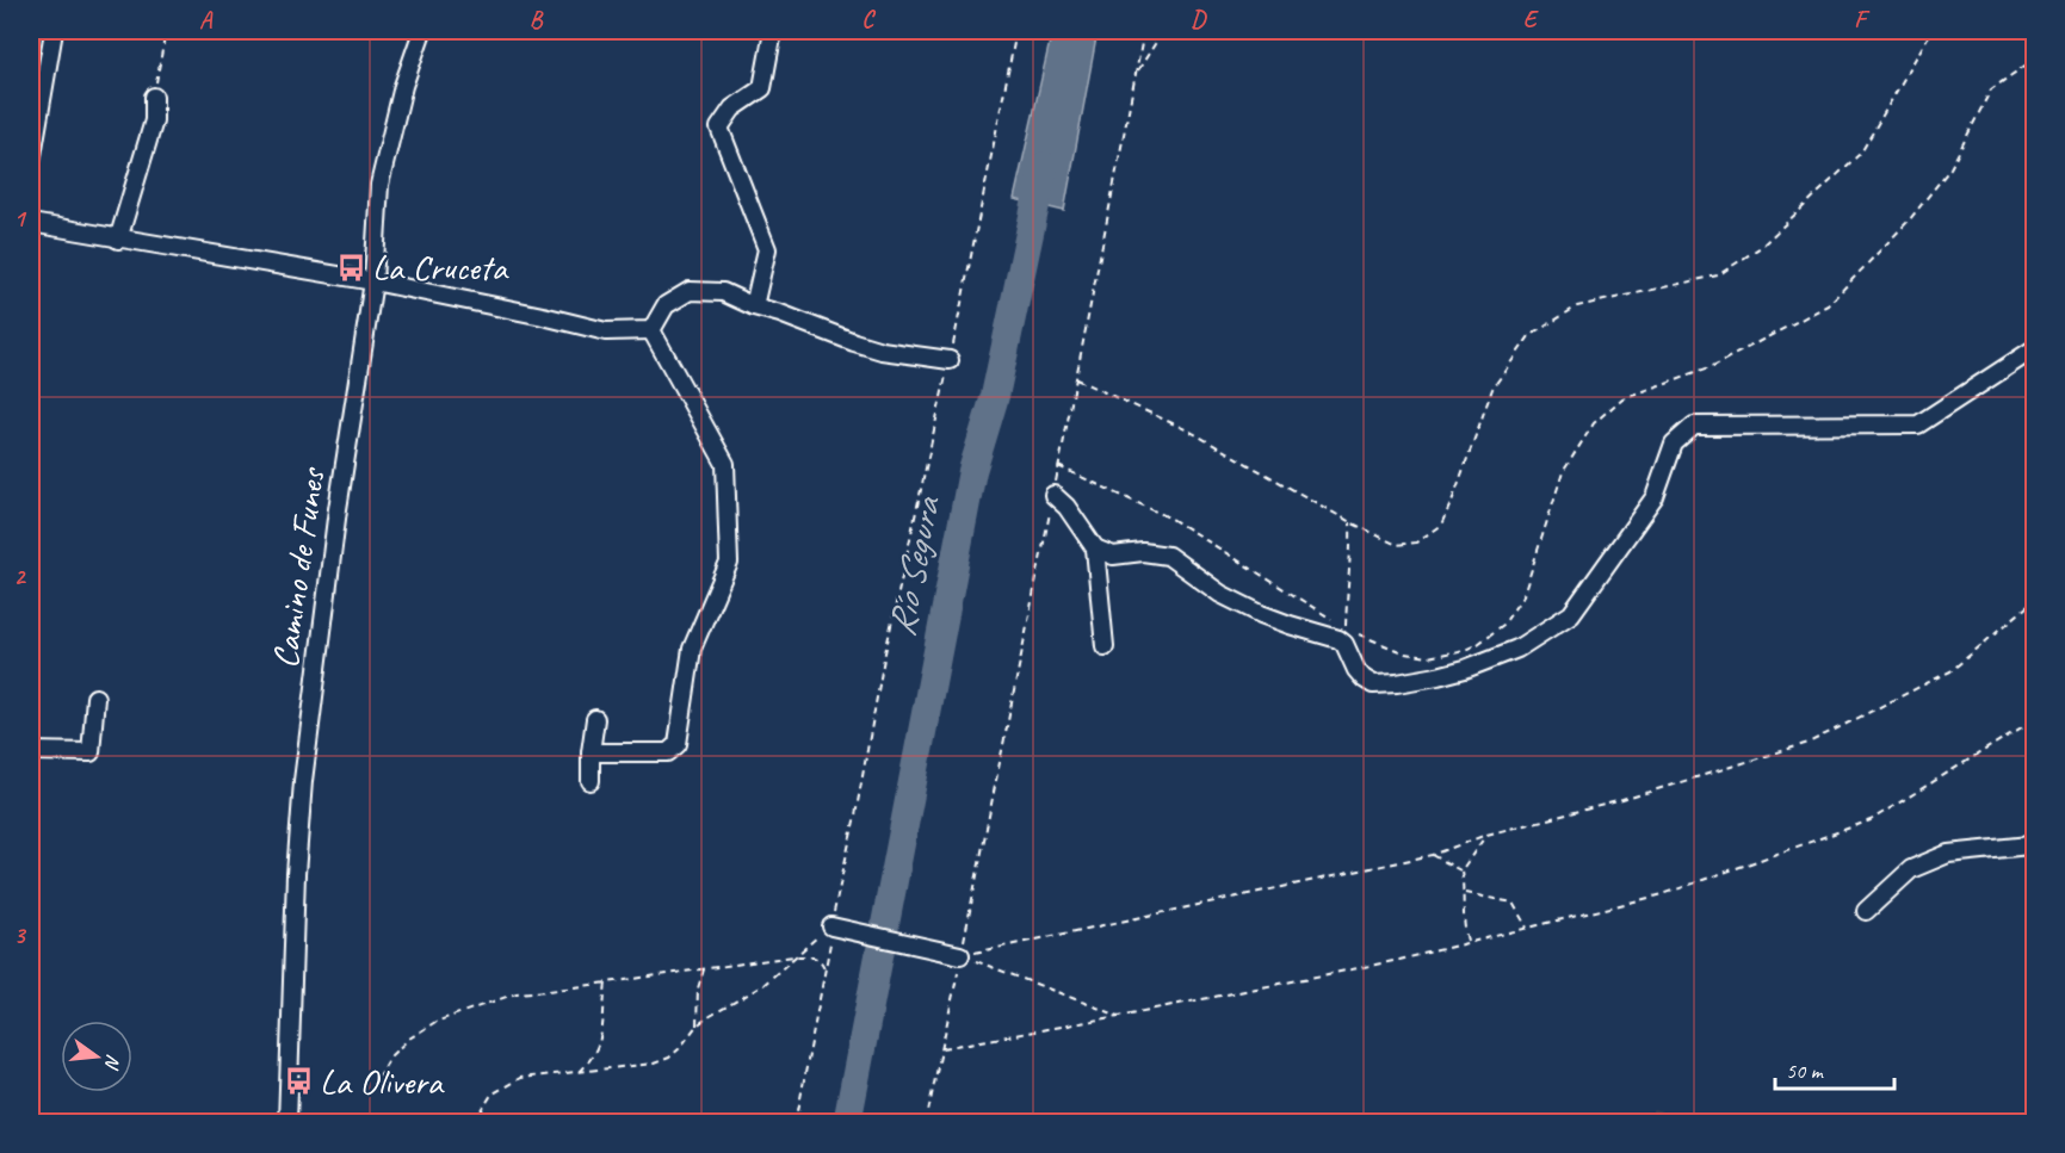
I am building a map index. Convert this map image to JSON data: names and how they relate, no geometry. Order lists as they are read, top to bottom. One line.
{"streets":{"street":["Camino de Funes"]},"water":["Río Segura"],"places":{"bus stop":["La Cruceta","La Olivera"]},"scale_bar":"50 m","north":"right","grid":{"columns":["A","B","C","D","E","F"],"rows":["1","2","3"]}}
